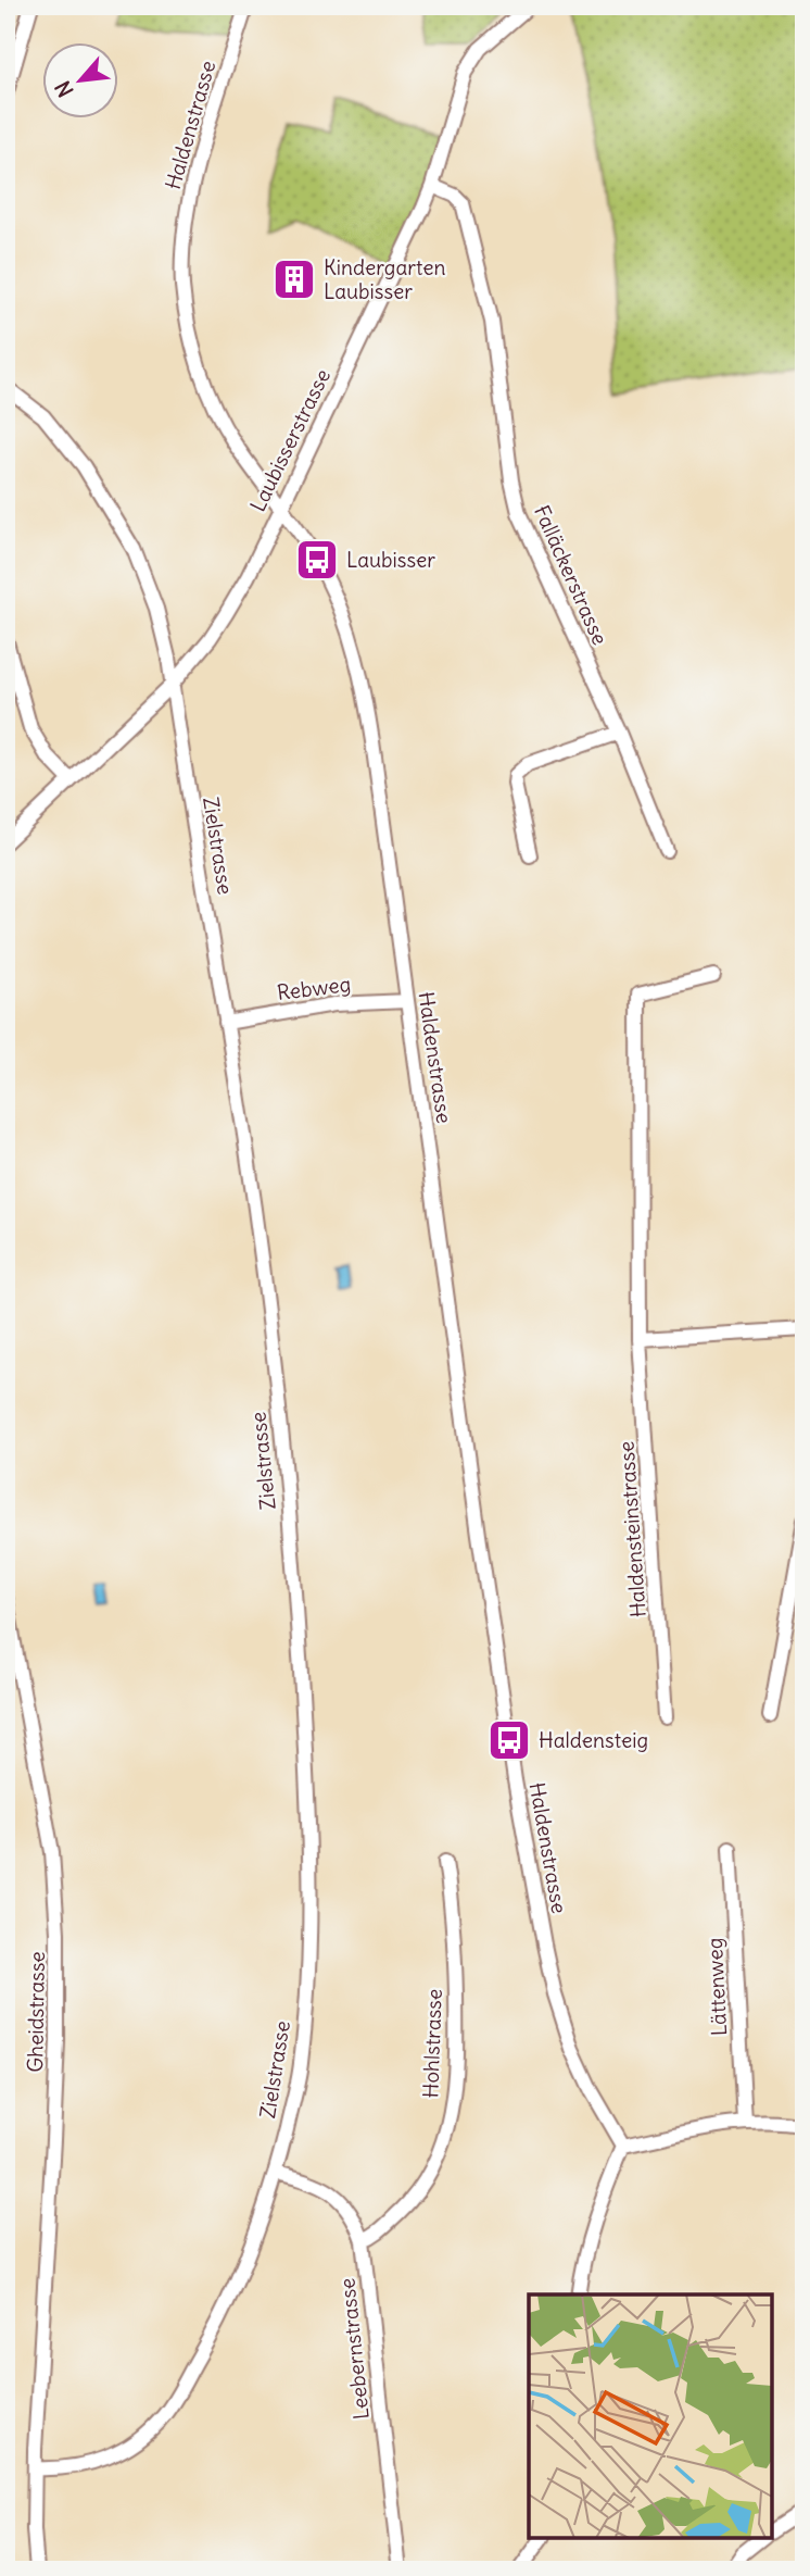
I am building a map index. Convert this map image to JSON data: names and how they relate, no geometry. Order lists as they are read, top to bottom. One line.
{"streets":{"street":["Haldenstrasse","Laubisserstrasse","Falläckerstrasse","Zielstrasse","Rebweg","Haldensteinstrasse","Lättenweg","Gheidstrasse","Hohlstrasse","Leebernstrasse"]},"crossings":[["Haldenstrasse","Laubisserstrasse"],["Haldenstrasse","Rebweg"],["Laubisserstrasse","Falläckerstrasse"],["Laubisserstrasse","Zielstrasse"],["Zielstrasse","Rebweg"],["Zielstrasse","Gheidstrasse"],["Zielstrasse","Leebernstrasse"],["Hohlstrasse","Leebernstrasse"]],"places":{"building":["Kindergarten Laubisser"],"bus stop":["Laubisser","Haldensteig"]},"north":"bottom left"}
